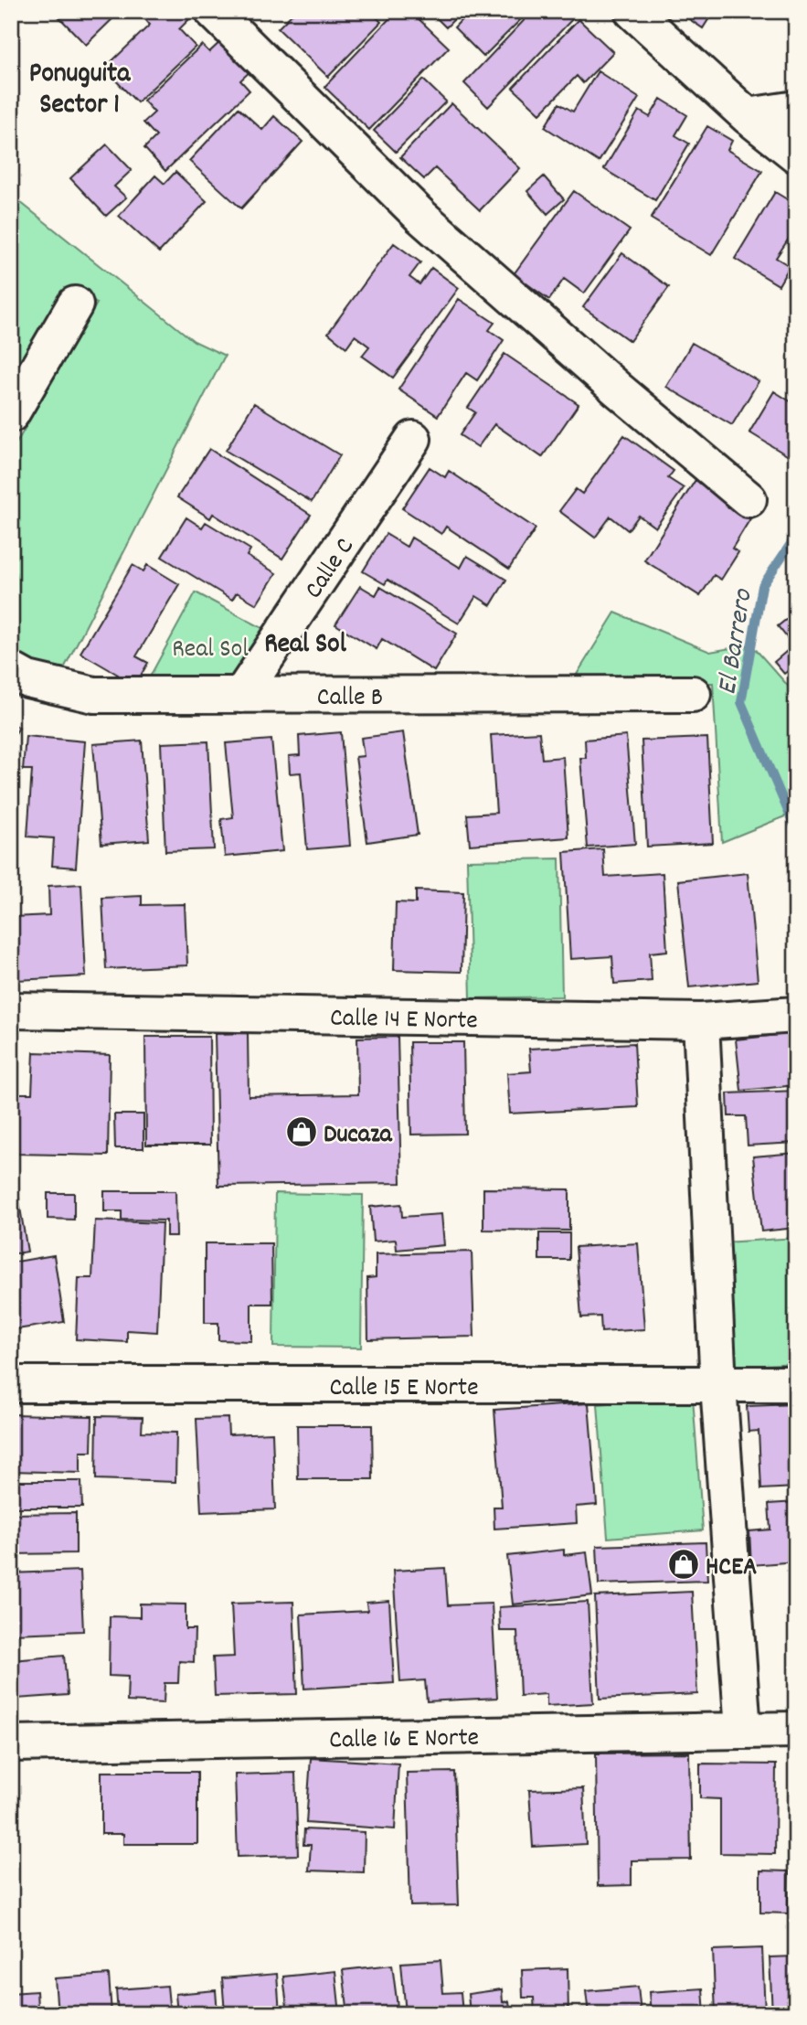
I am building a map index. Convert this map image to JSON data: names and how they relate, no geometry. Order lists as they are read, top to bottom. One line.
{"streets":{"street":["Calle C","Calle B","Calle 14 E Norte","Calle 15 E Norte","Calle 16 E Norte"]},"crossings":[["Calle C","Calle B"]],"districts":["Ponuguita Sector 1","Real Sol"],"water":["El Barrero"],"parks":["Real Sol"],"places":{"shop":["Ducaza","HCEA"]}}
